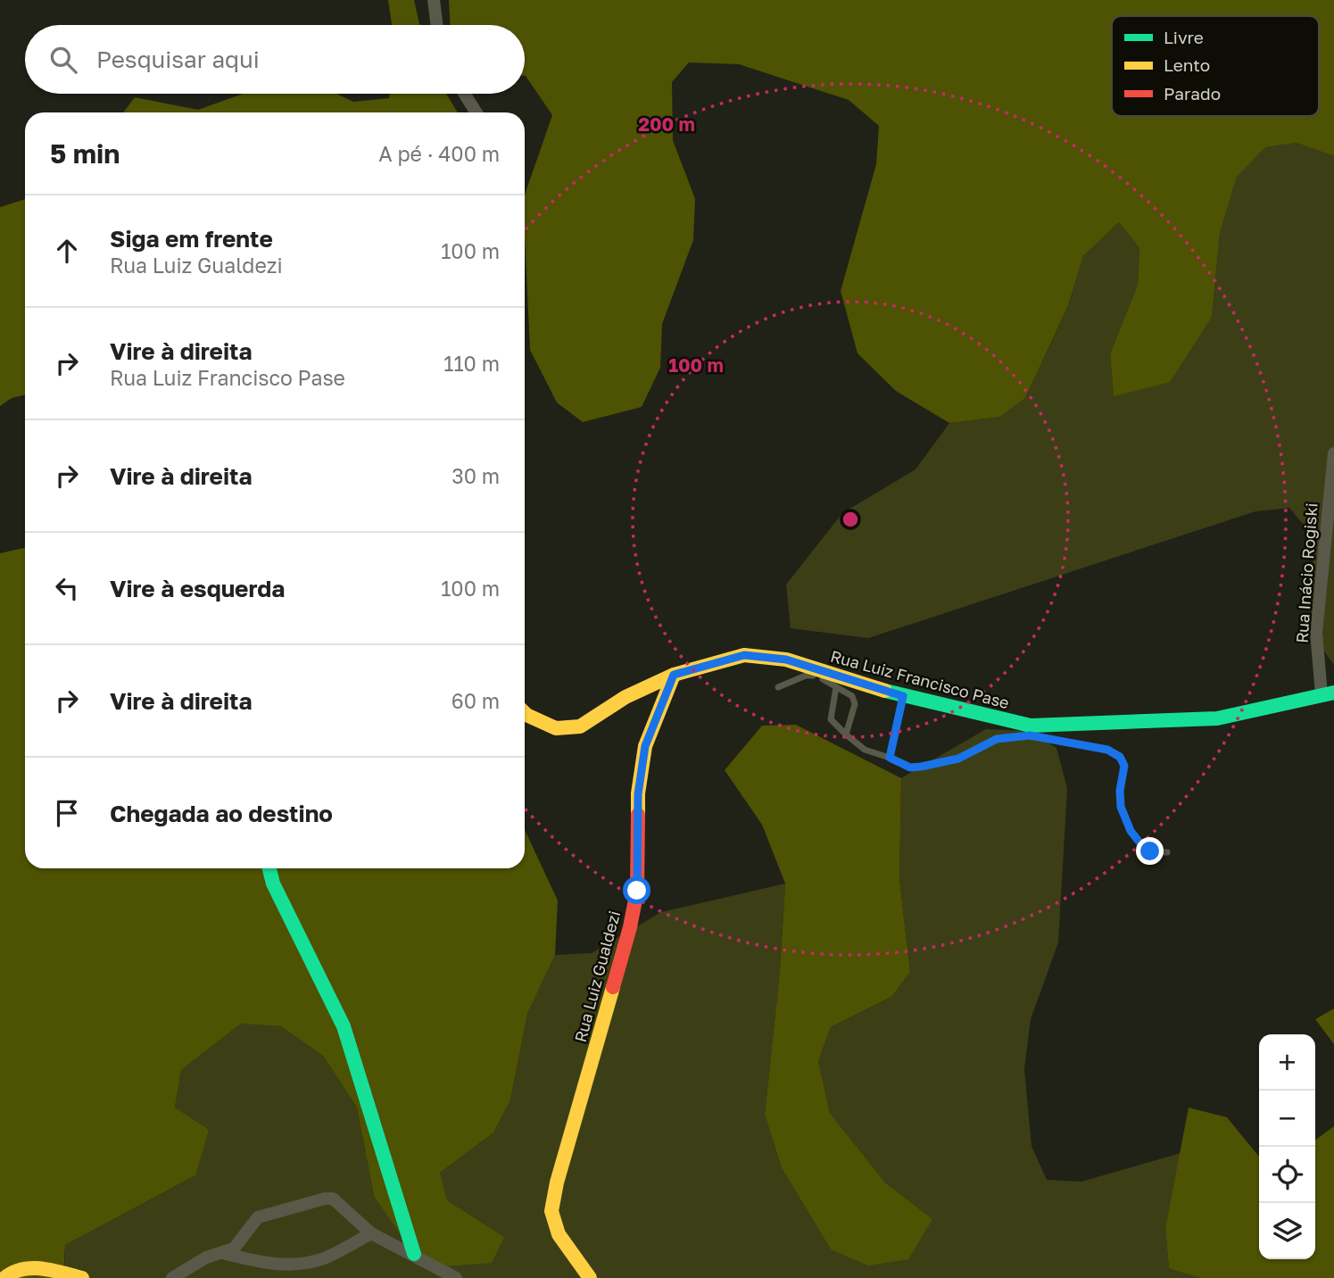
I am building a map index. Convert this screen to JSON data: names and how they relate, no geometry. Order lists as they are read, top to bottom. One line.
{"streets":{"street":["Rua Inácio Rogiski","Rua Luiz Francisco Pase","Rua Luiz Gualdezi"]},"crossings":[["Rua Inácio Rogiski","Rua Luiz Francisco Pase"],["Rua Luiz Francisco Pase","Rua Luiz Gualdezi"]],"legend":["Livre","Lento","Parado"],"page":{"search":"Pesquisar aqui","heading":["5 min","A pé · 400 m"],"list":[["Siga em frente","Rua Luiz Gualdezi","100 m"],["Vire à direita","Rua Luiz Francisco Pase","110 m"],["Vire à direita","30 m"],["Vire à esquerda","100 m"],["Vire à direita","60 m"],"Chegada ao destino"],"map_buttons":["+","−"]},"rings":["200 m","100 m"]}
